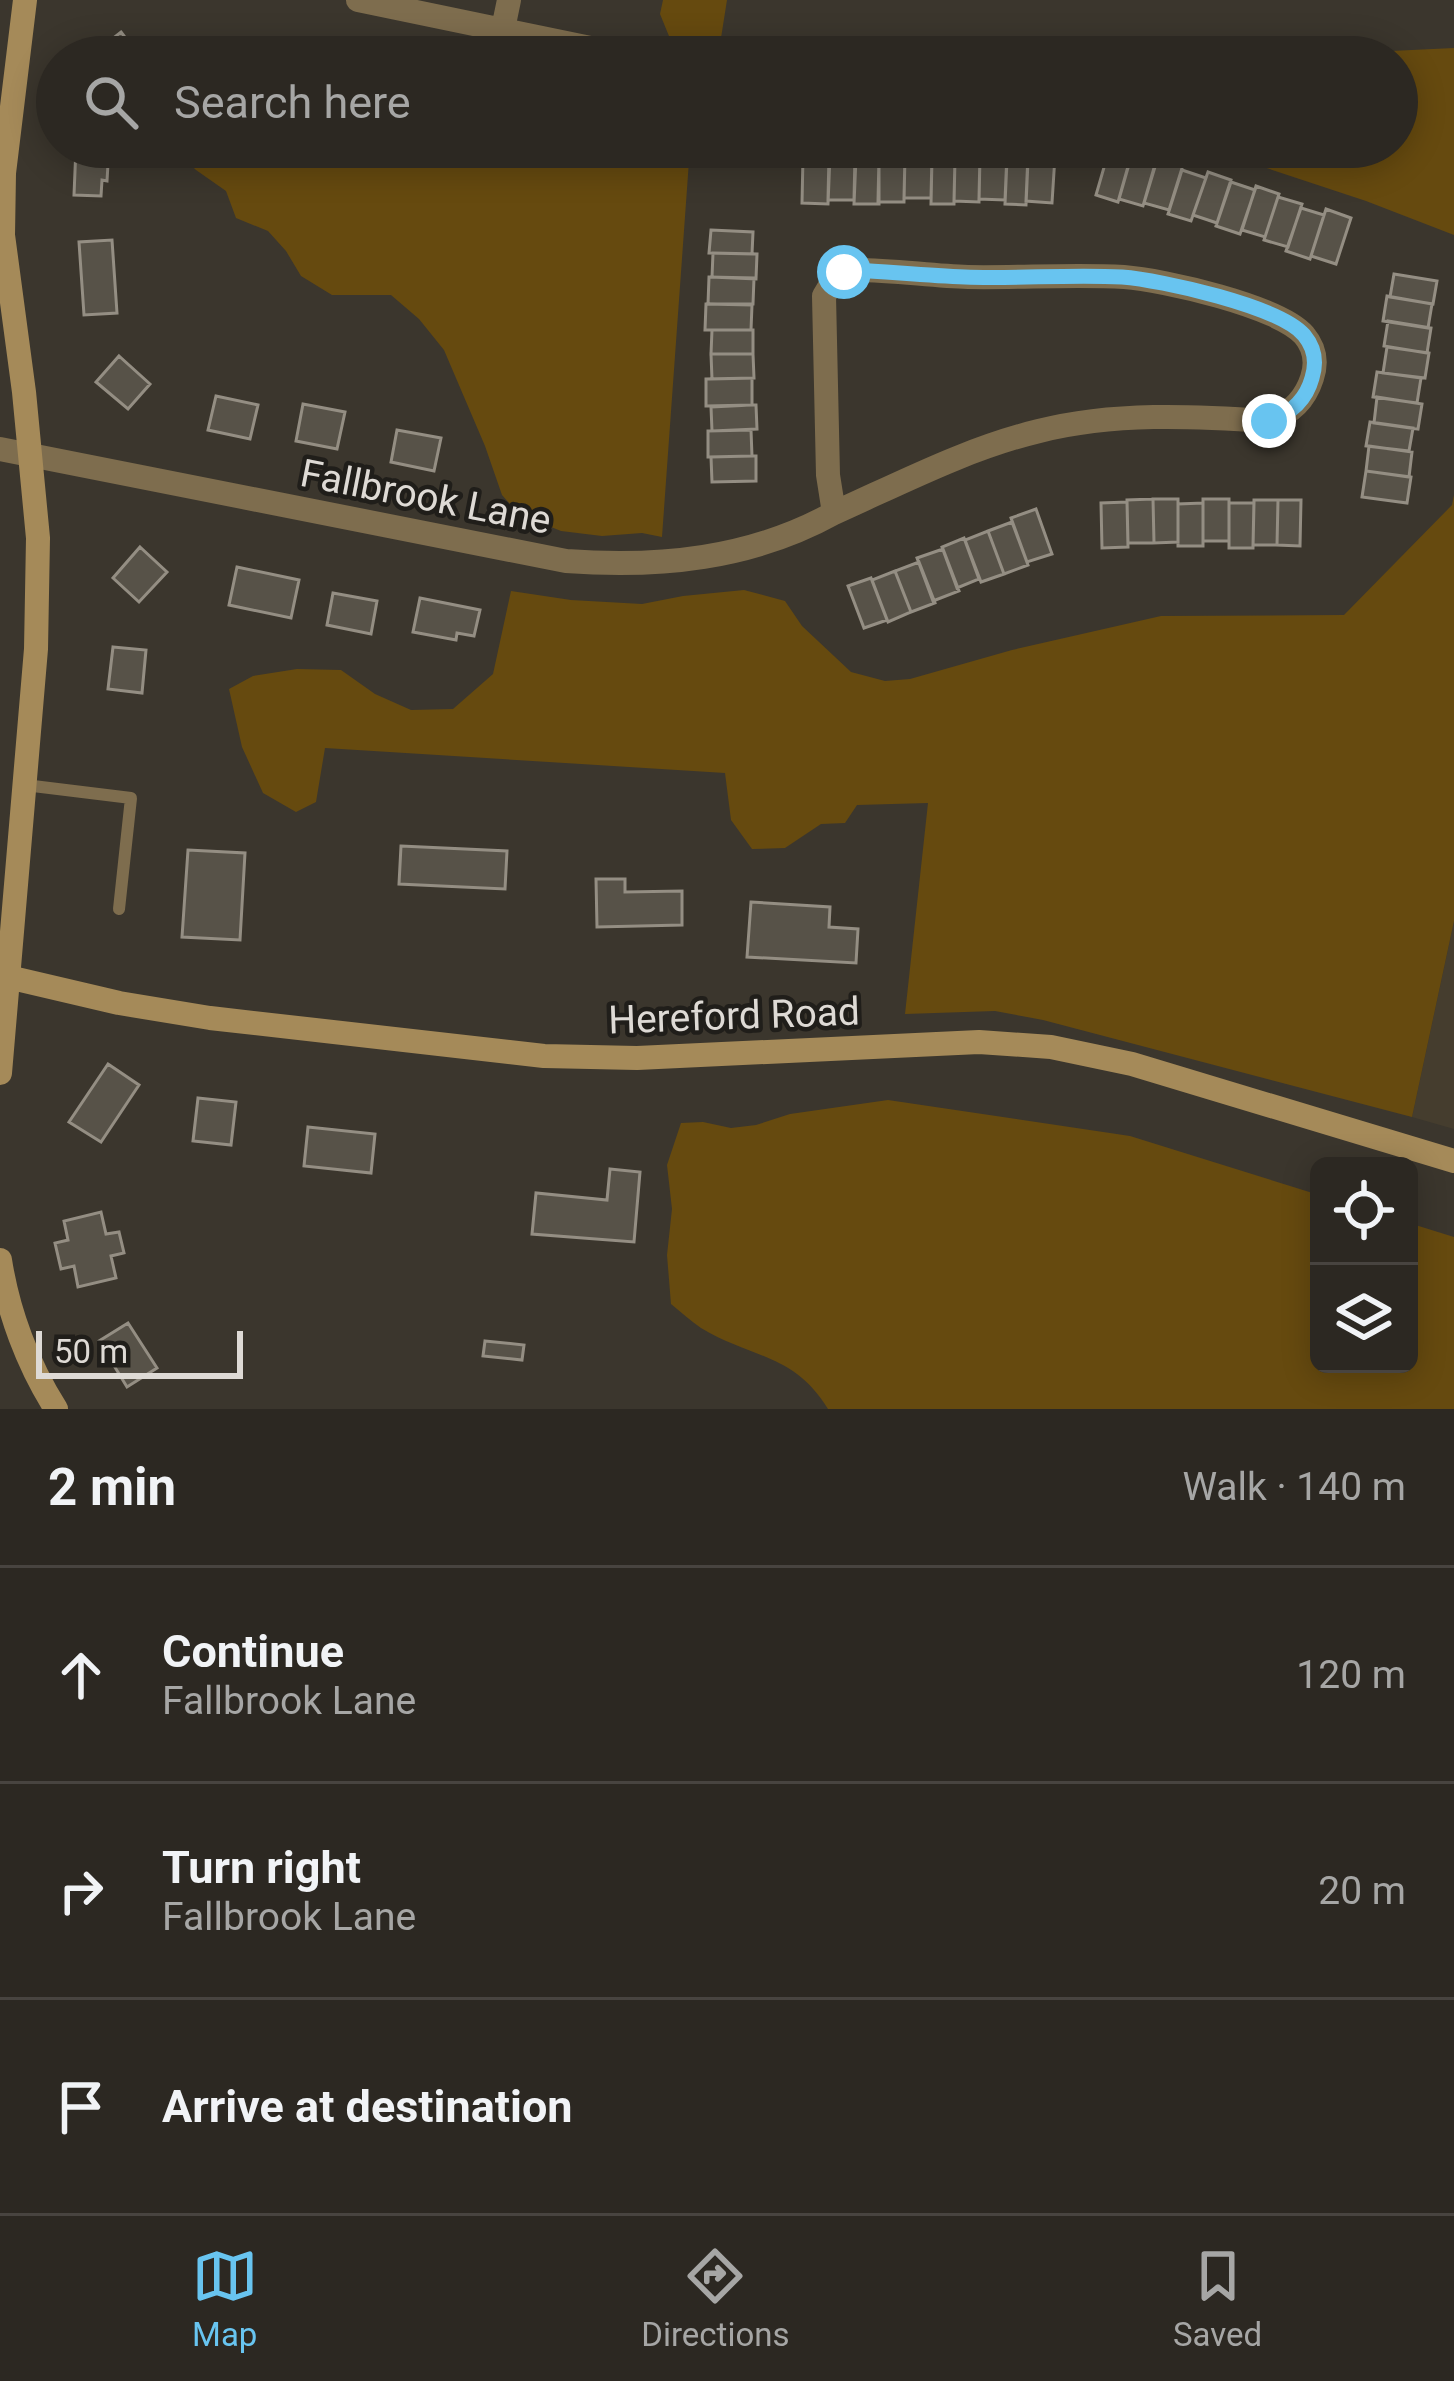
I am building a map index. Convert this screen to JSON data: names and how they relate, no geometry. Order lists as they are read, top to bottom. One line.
{"streets":{"street":["Fallbrook Lane","Hereford Road"]},"scale_bar":"50 m","page":{"search":"Search here","scale":"50 m","heading":["2 min","Walk · 140 m"],"list":[["Continue","Fallbrook Lane","120 m"],["Turn right","Fallbrook Lane","20 m"],"Arrive at destination"],"nav":["Map","Directions","Saved"]}}
